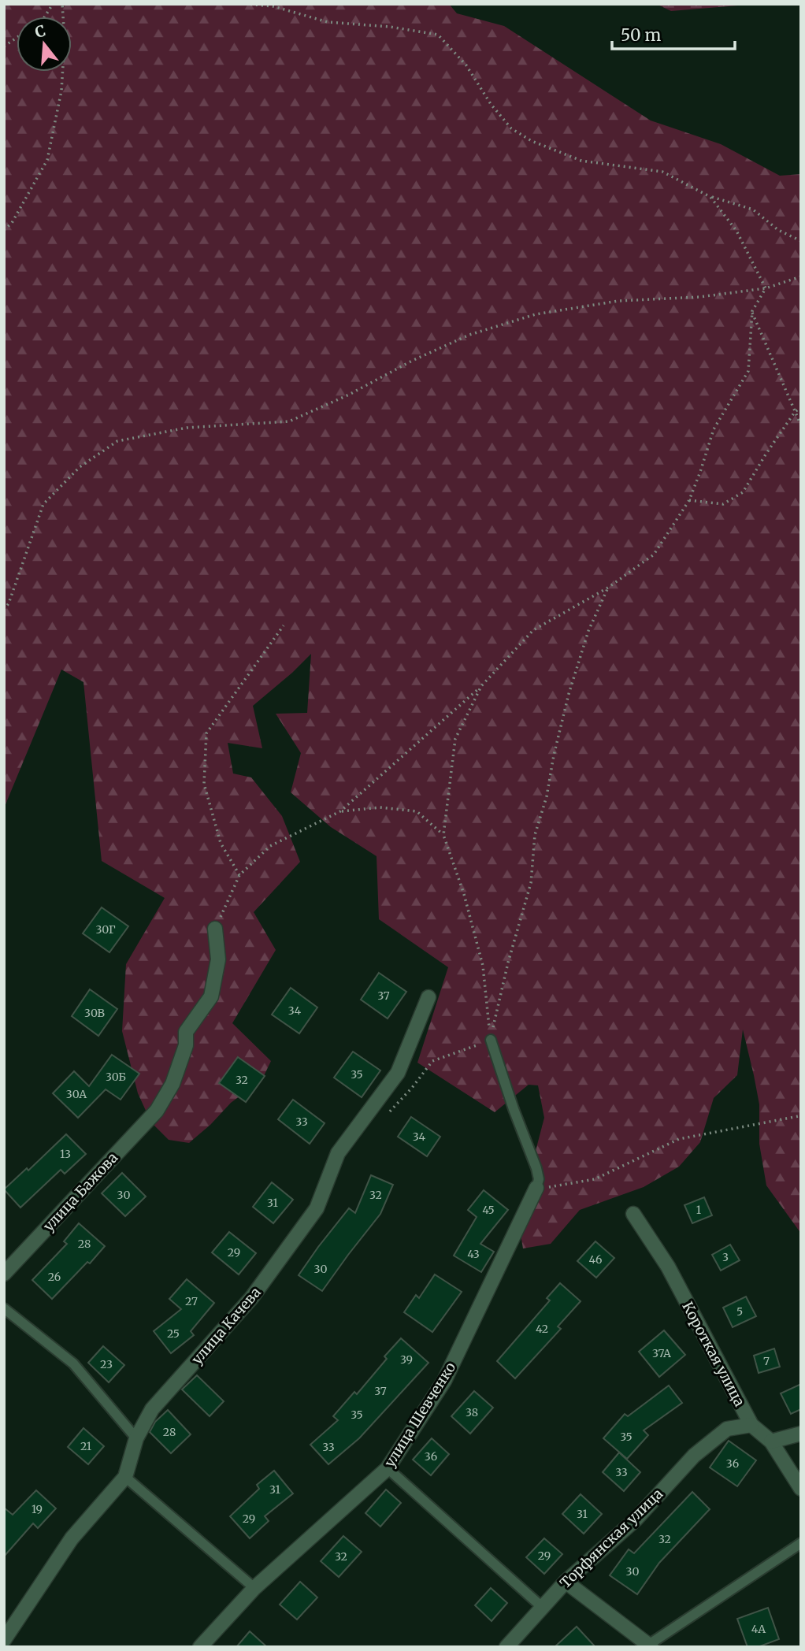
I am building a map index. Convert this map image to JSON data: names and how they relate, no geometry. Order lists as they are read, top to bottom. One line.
{"streets":{"street":["улица Бажова","улица Качева","Короткая улица","улица Шевченко","Торфянская улица"]},"crossings":[["Короткая улица","Торфянская улица"]],"house_numbers":["30Г","37","34","30В","35","30Б","32","30А","33","34","13","30","32","31","45","1","28","29","43","3","46","30","26","27","5","42","25","37А","39","7","23","37","38","35","28","35","21","33","36","36","33","31","19","31","29","32","29","32","30","4А"],"scale_bar":"50 m","north":"top"}
